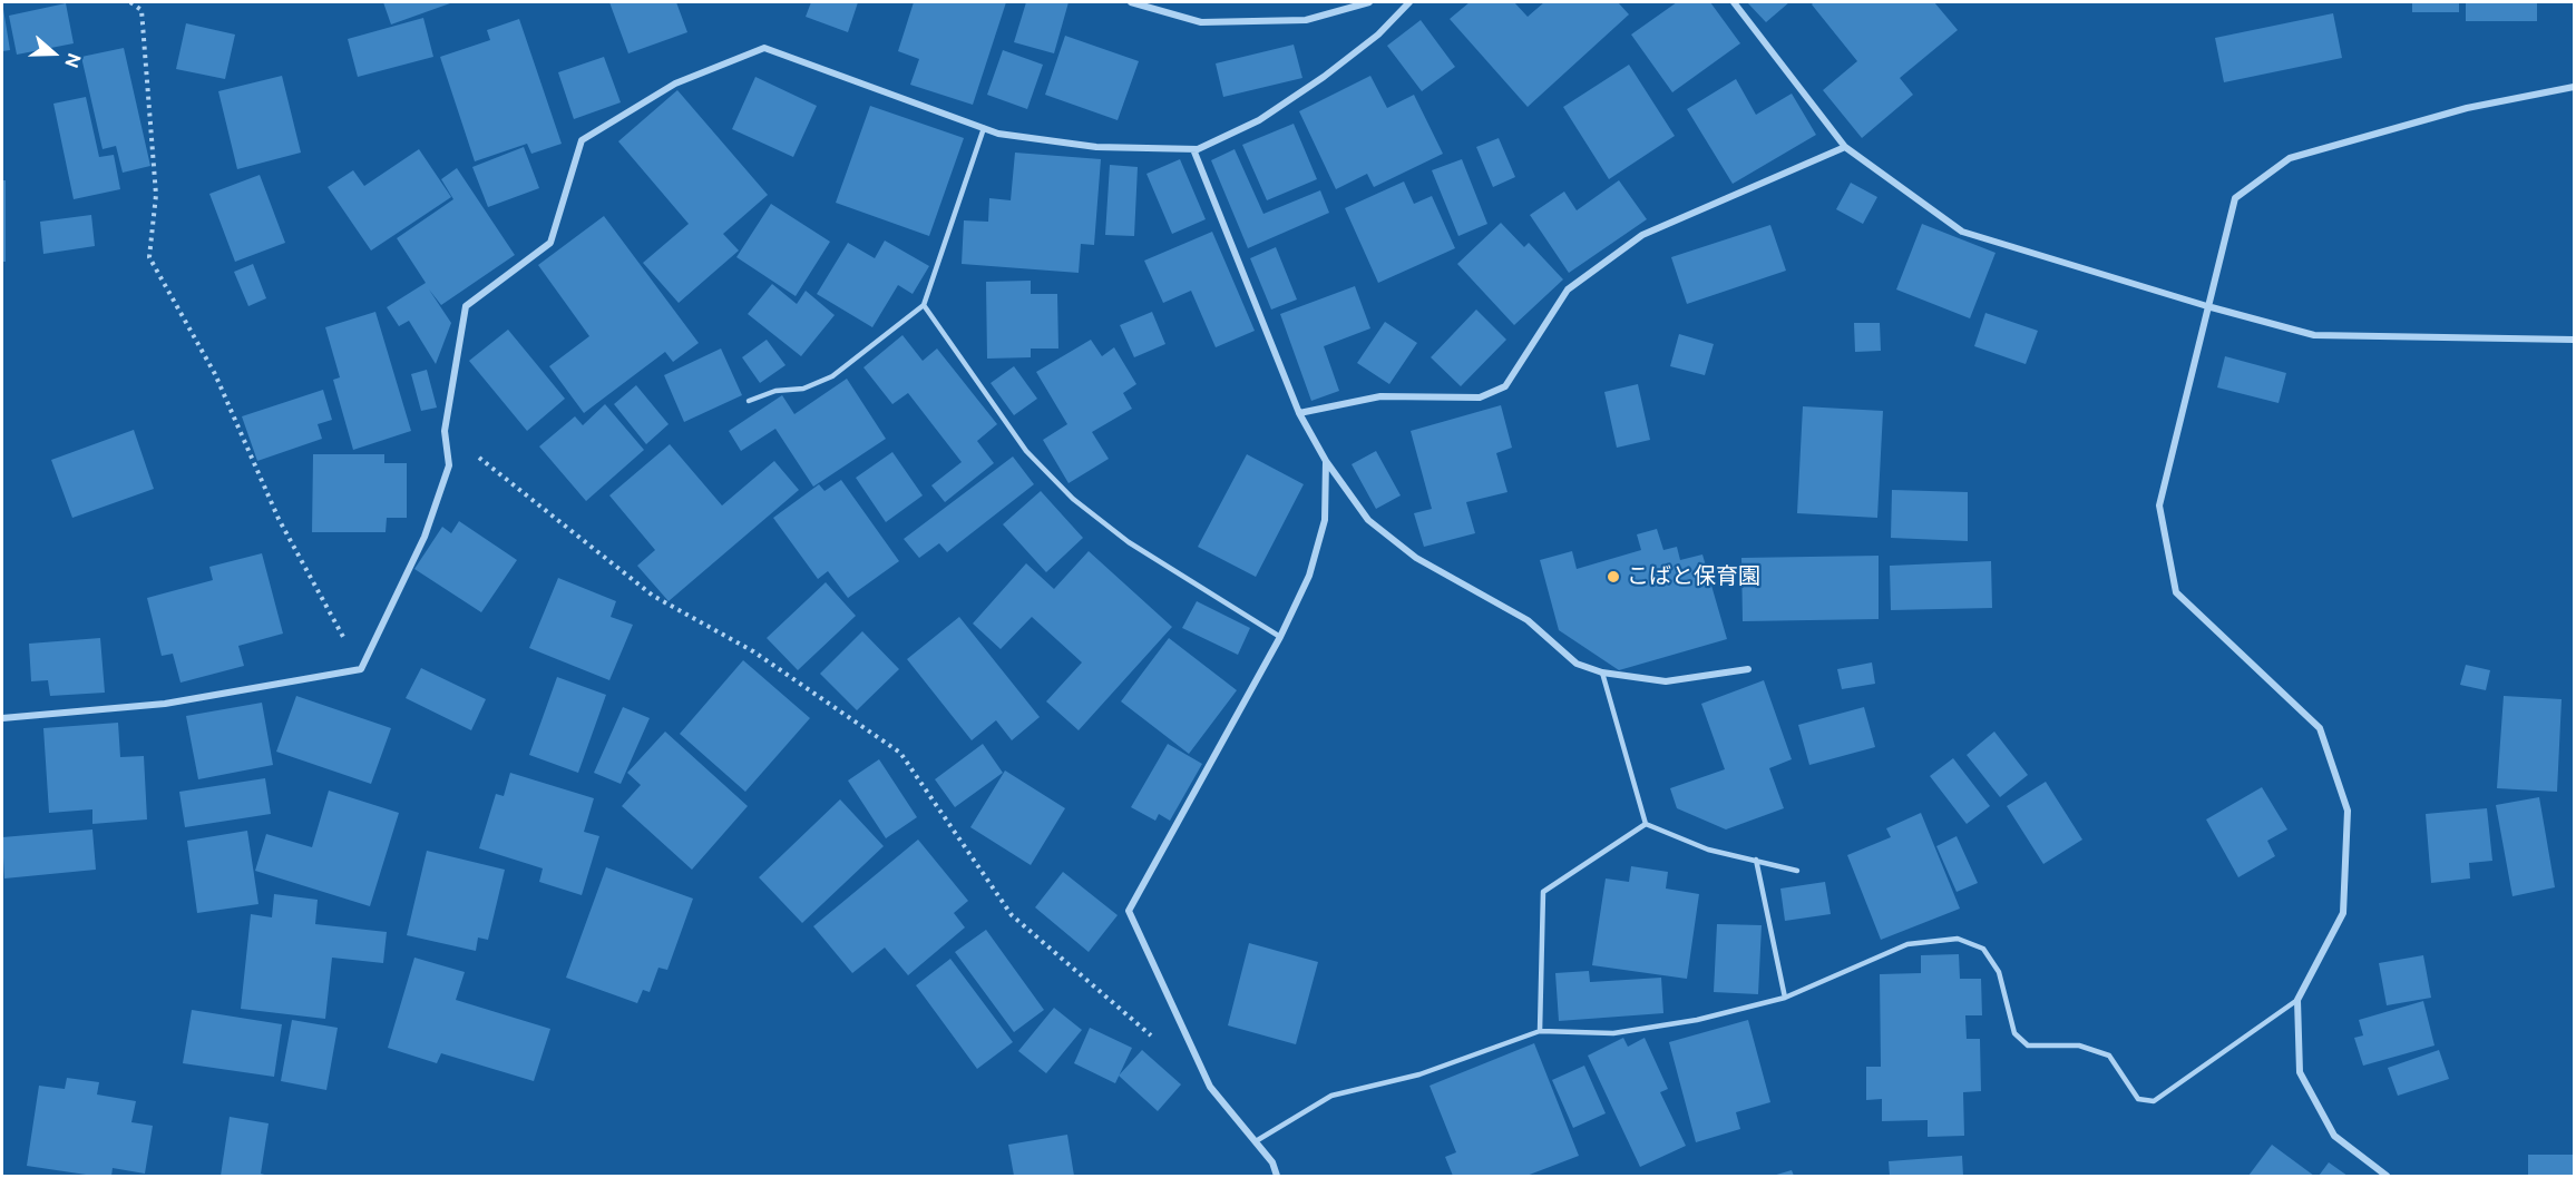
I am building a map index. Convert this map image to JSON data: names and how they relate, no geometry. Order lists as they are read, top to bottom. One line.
{"places":["こばと保育園"],"north":"right"}
